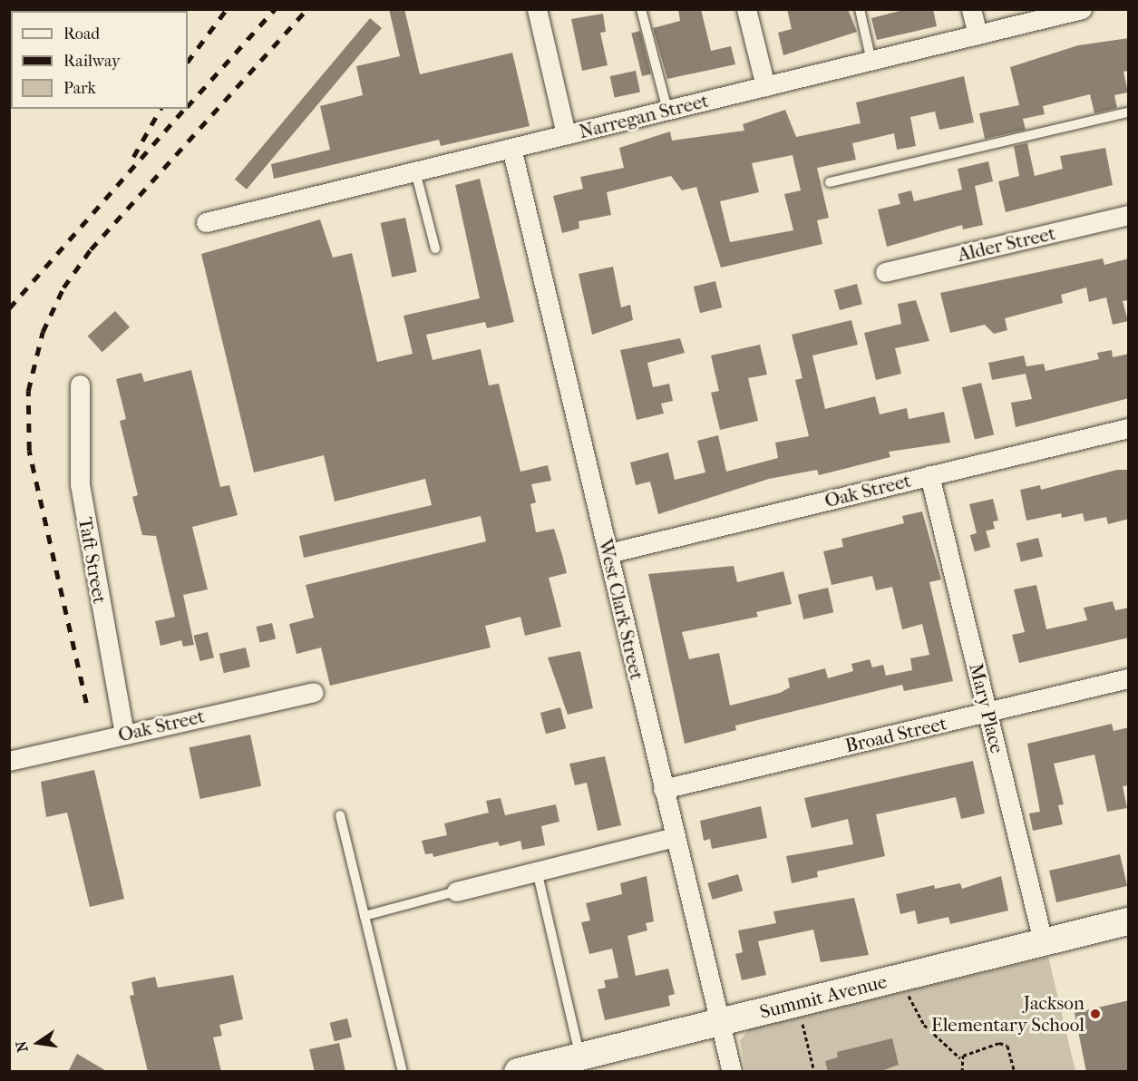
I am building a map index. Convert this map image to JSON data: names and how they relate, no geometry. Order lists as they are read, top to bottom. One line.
{"streets":{"street":["Narregan Street","Alder Street","Oak Street","Taft Street","West Clark Street","Mary Place","Broad Street","Summit Avenue"]},"crossings":[["Narregan Street","West Clark Street"],["Oak Street","Taft Street"],["Oak Street","West Clark Street"],["Oak Street","Mary Place"],["West Clark Street","Broad Street"],["West Clark Street","Summit Avenue"],["Mary Place","Broad Street"],["Mary Place","Summit Avenue"]],"places":["Jackson Elementary School"],"legend":["Road","Railway","Park"],"north":"left"}
